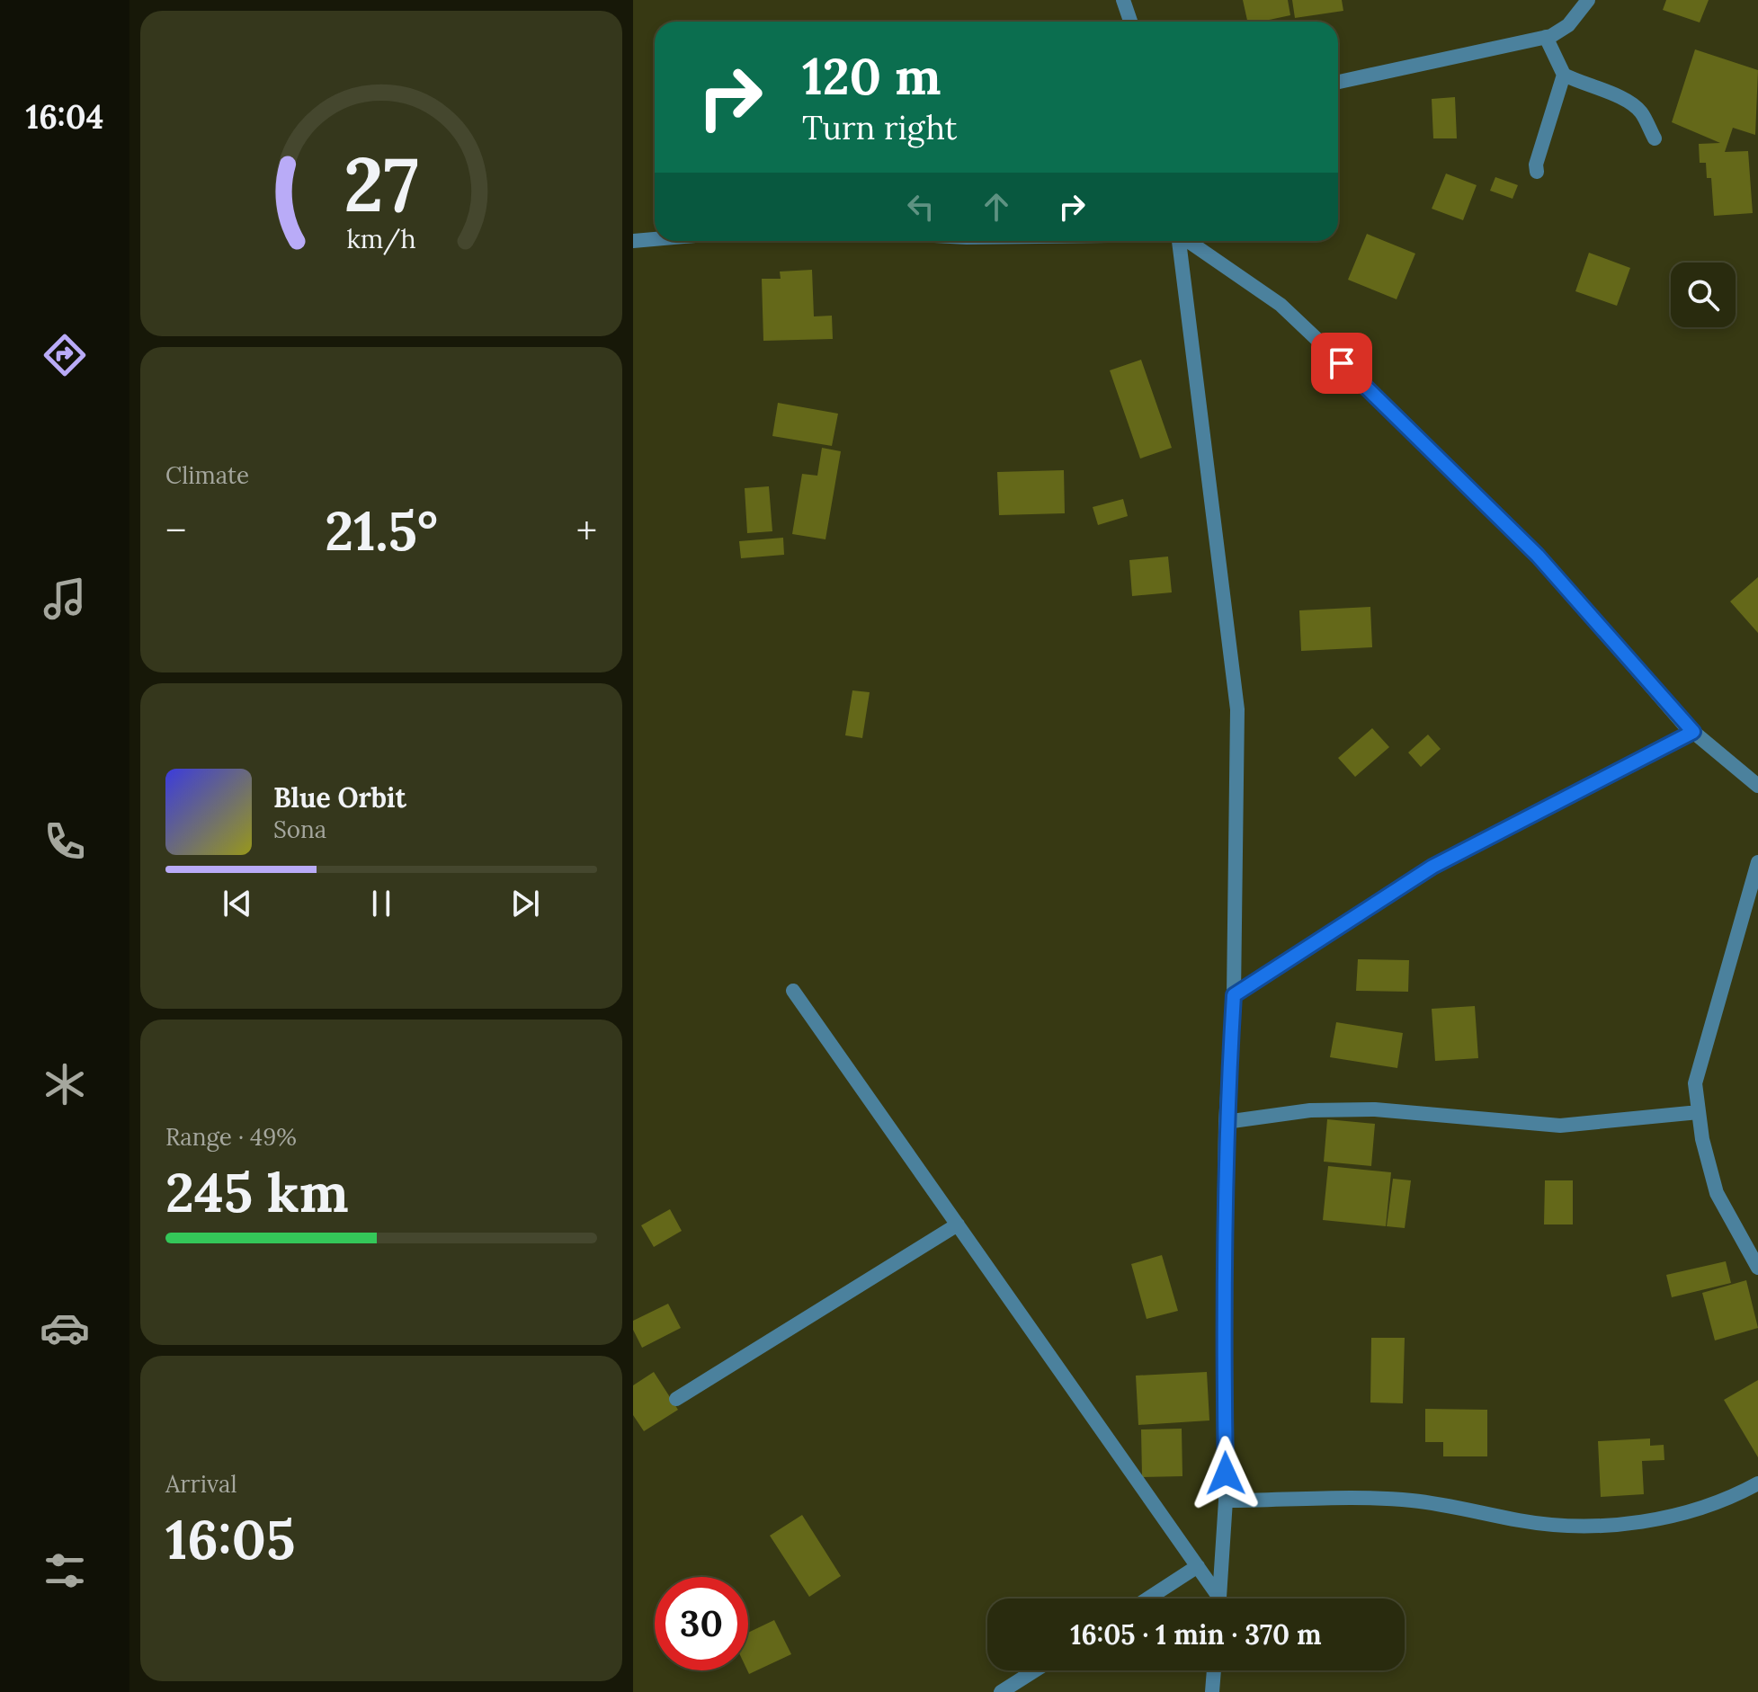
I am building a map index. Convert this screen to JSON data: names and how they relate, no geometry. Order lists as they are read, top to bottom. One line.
{"page":{"tabs":"16:04","turn":["120 m","Turn right"],"tile":["Climate",["Range · 49%","245 km"],["Arrival","16:05"]],"heat":["−","21.5°","+"],"song":["Blue Orbit","Sona"],"limit":"30","trip":"16:05 · 1 min · 370 m","gauge":["27","km/h"]}}
